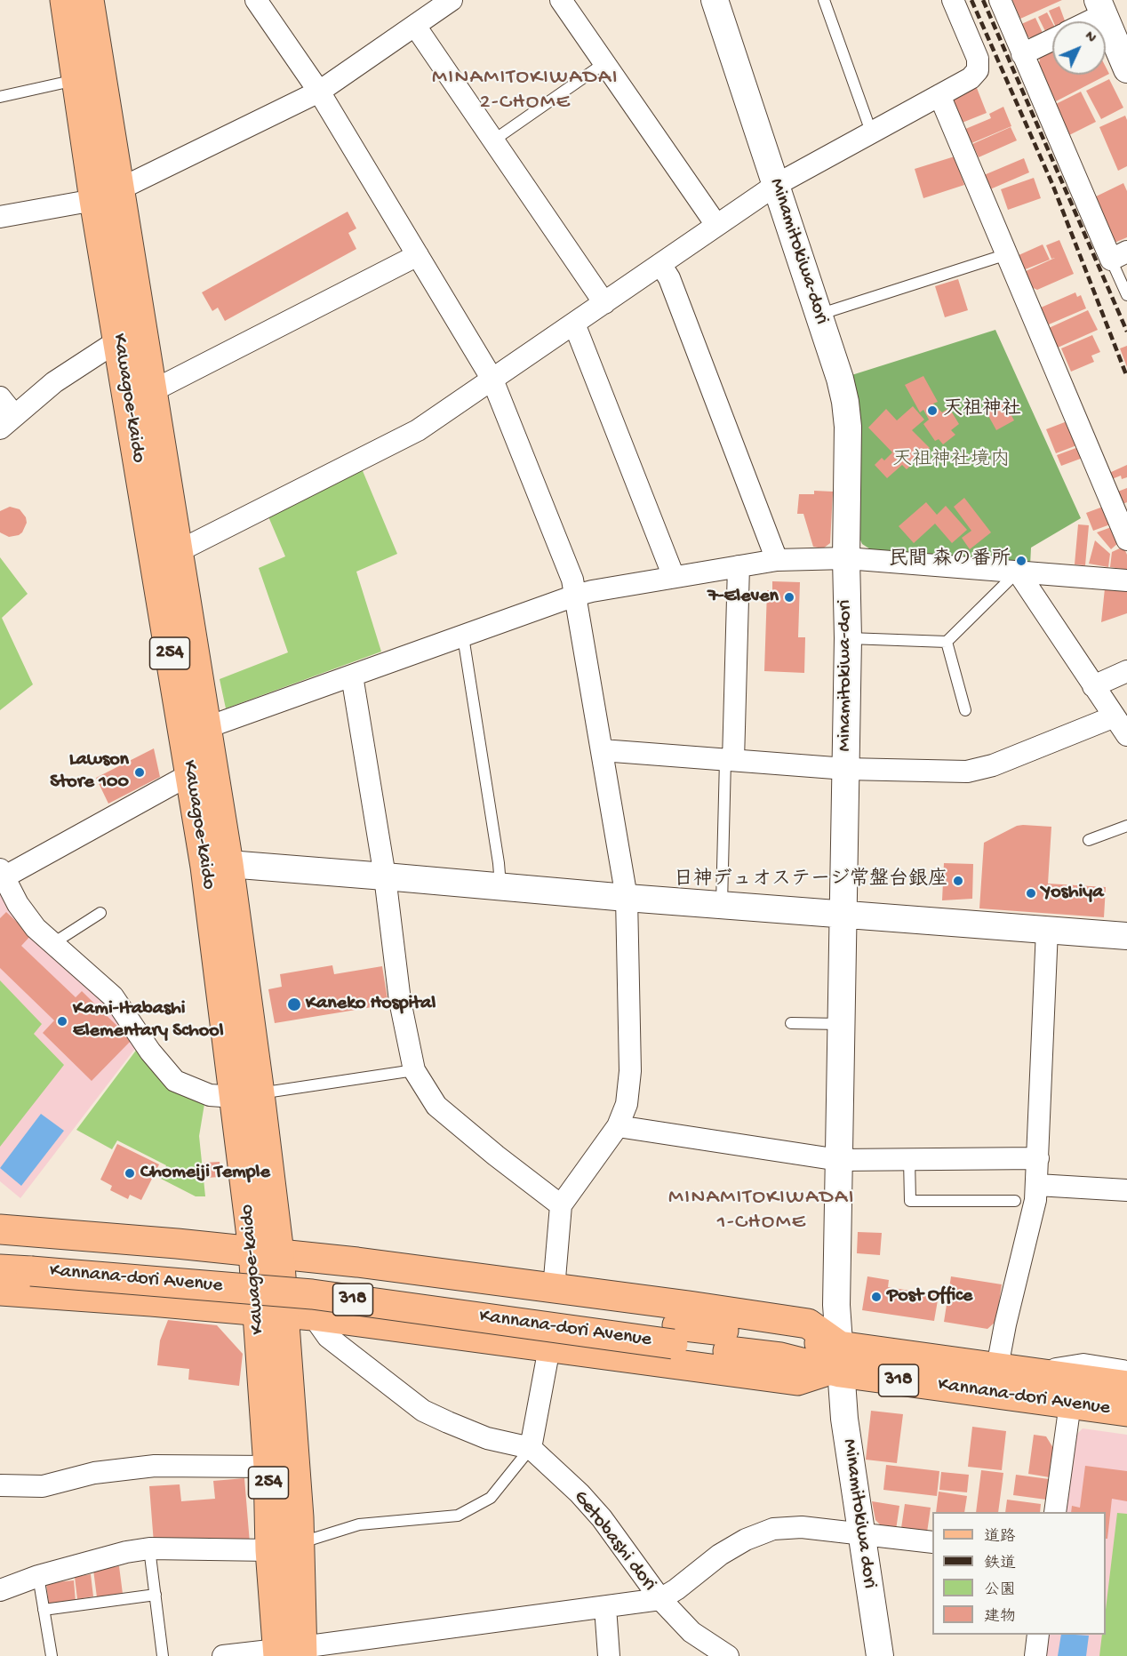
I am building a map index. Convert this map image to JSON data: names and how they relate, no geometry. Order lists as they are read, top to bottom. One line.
{"streets":{"main road":["Kawagoe-kaido","254","Kannana-dori Avenue","318"],"street":["Minamitokiwa-dori","Minamitokiwa dori","Getobashi dori"]},"crossings":[["Minamitokiwa-dori","Kannana-dori Avenue"],["Minamitokiwa-dori","Minamitokiwa dori"],["Kannana-dori Avenue","Minamitokiwa dori"]],"districts":["MINAMITOKIWADAI 2-CHOME","MINAMITOKIWADAI 1-CHOME"],"parks":["天祖神社境内"],"places":["天祖神社","民間 森の番所","7-Eleven","Lawson Store 100","日神デュオステージ常盤台銀座","Yoshiya","Kaneko Hospital","Kami-Itabashi Elementary School","Chomeiji Temple","Post Office"],"legend":["道路","鉄道","公園","建物"],"north":"top right"}
